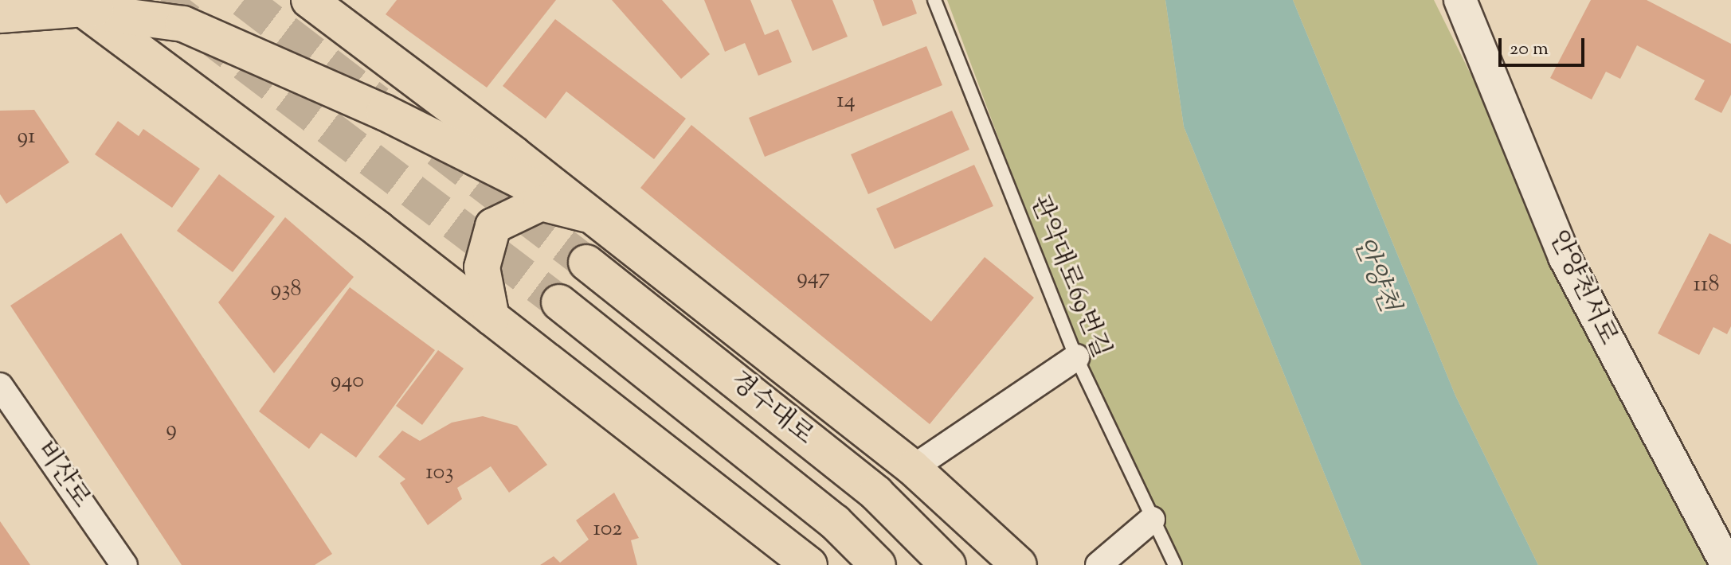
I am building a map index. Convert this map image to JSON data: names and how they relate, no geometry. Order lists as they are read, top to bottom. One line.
{"streets":{"main road":["경수대로"],"street":["안양천서로","비산로"],"lane":["관악대로69번길"]},"water":["안양천"],"house_numbers":["14","91","947","118","938","940","9","103","102"],"scale_bar":"20 m"}
